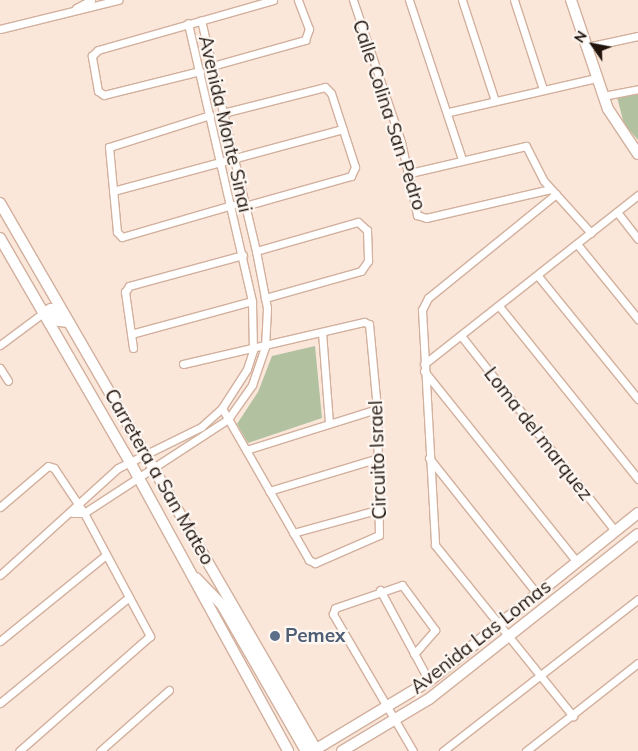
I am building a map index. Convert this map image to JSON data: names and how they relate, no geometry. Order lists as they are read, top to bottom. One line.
{"streets":{"main road":["Carretera a San Mateo","Avenida Las Lomas"],"street":["Calle Colina San Pedro","Avenida Monte Sinai","Loma del marquez","Circuito Israel"]},"crossings":[["Avenida Monte Sinai","Circuito Israel"],["Avenida Monte Sinai","Carretera a San Mateo"],["Loma del marquez","Avenida Las Lomas"],["Carretera a San Mateo","Avenida Las Lomas"]],"places":["Pemex"],"north":"top left"}
